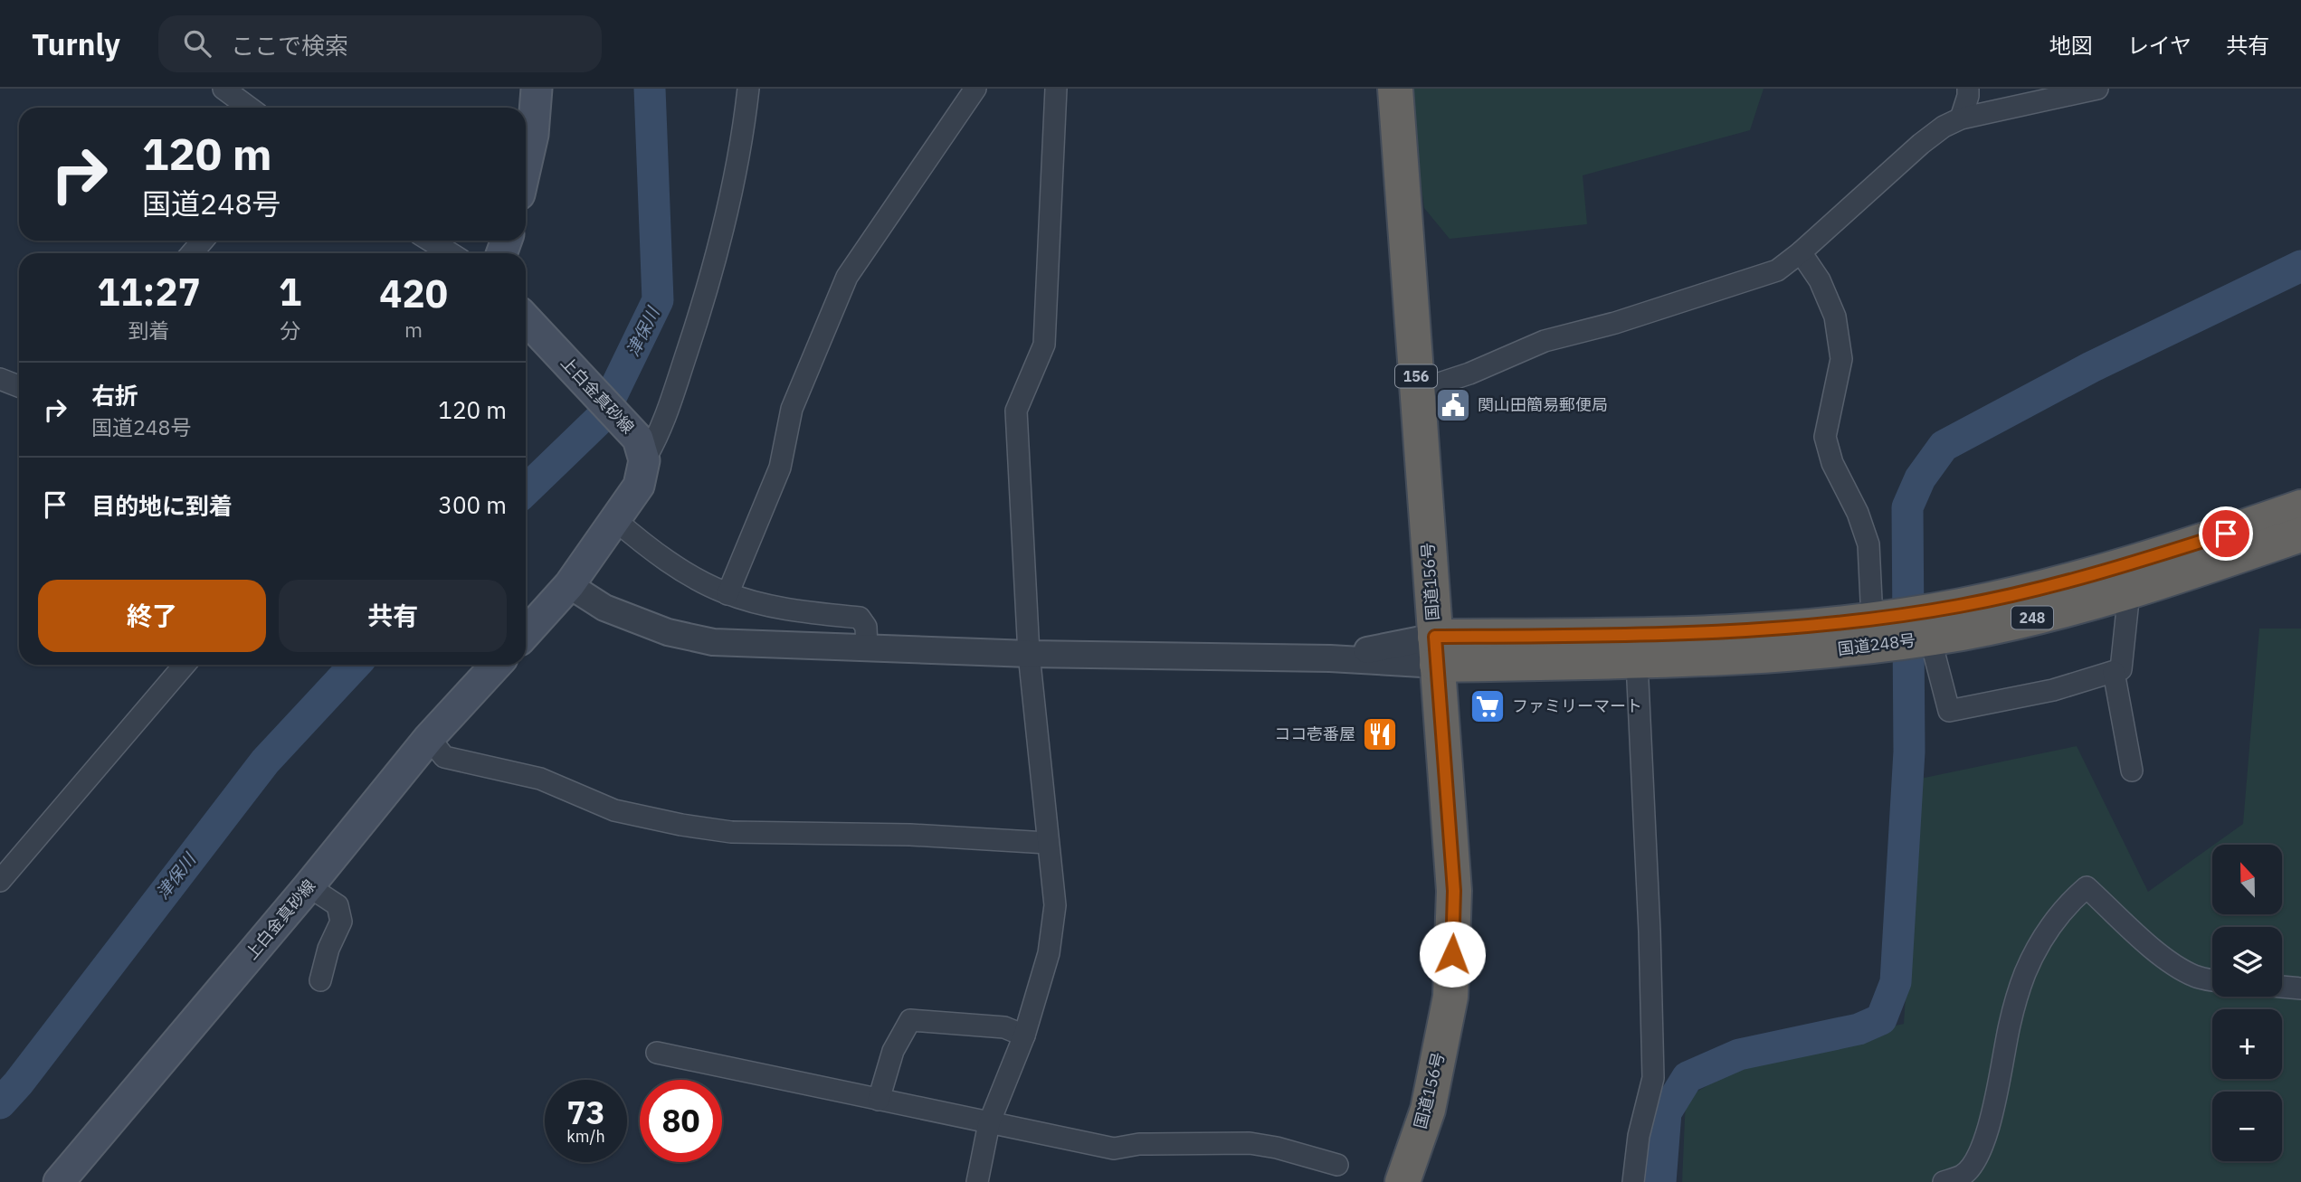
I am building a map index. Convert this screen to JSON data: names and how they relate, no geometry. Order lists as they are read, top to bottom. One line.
{"streets":{"highway":["156","国道156号","248","国道248号"],"main road":["上白金真砂線"]},"crossings":[["国道156号","国道248号"]],"water":["津保川"],"places":{"public building":["関山田簡易郵便局"],"supermarket":["ファミリーマート"],"restaurant":["ココ壱番屋"]},"north":"top","page":{"header":"Turnly","search":"ここで検索","nav":["地図","レイヤ","共有"],"turn":["120 m","国道248号"],"eta":["11:27","到着","1","分","420","m"],"list":[{"name":"右折","note":"国道248号","value":"120 m"},{"name":"目的地に到着","value":"300 m"}],"buttons":["終了","共有"],"map_buttons":["+","−"],"speed":"73 km/h","limit":"80"}}
